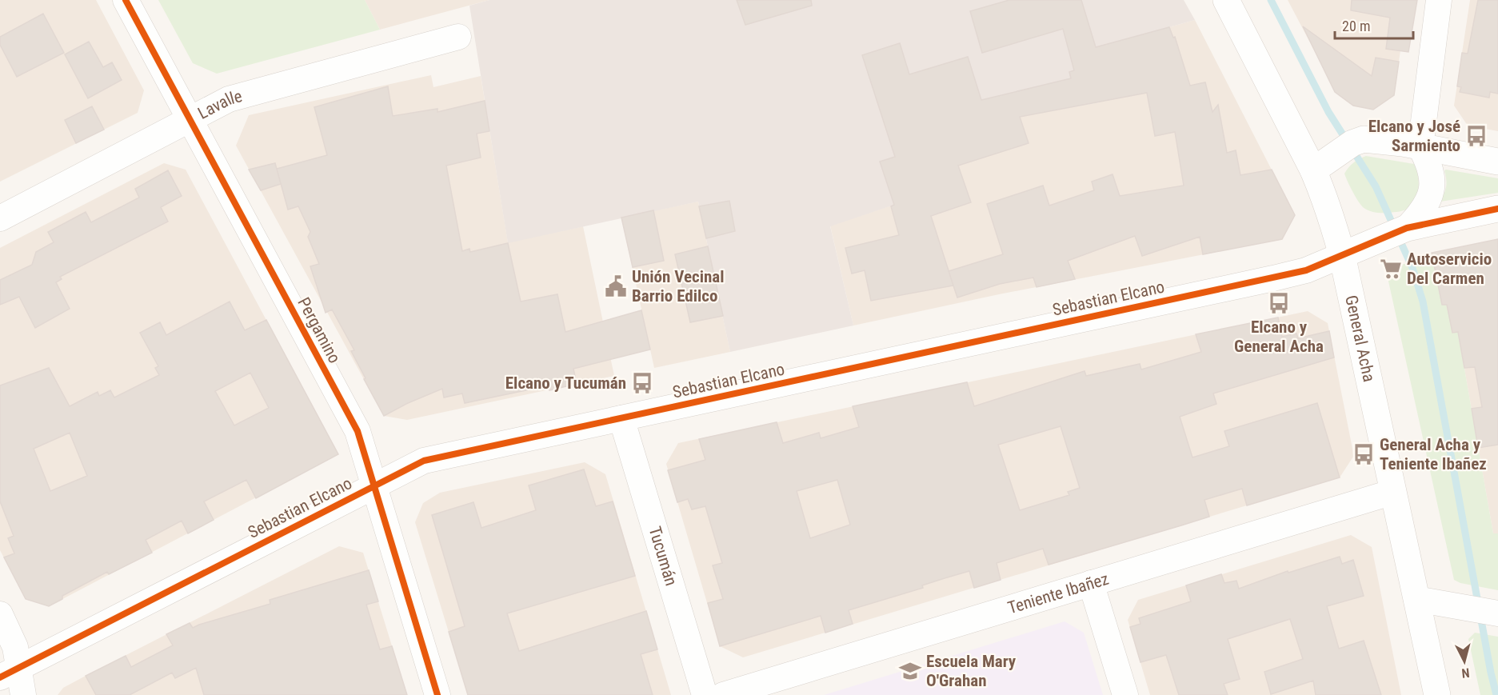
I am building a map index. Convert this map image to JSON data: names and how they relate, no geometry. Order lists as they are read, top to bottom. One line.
{"streets":{"main road":["Sebastian Elcano","General Acha"],"street":["Lavalle","Pergamino","Tucumán","Teniente Ibañez"]},"crossings":[["Lavalle","Pergamino"],["Sebastian Elcano","Pergamino"],["Sebastian Elcano","General Acha"],["Sebastian Elcano","Tucumán"],["General Acha","Teniente Ibañez"]],"places":{"bus stop":["Elcano y José Sarmiento","Elcano y General Acha","Elcano y Tucumán","General Acha y Teniente Ibañez"],"supermarket":["Autoservicio Del Carmen"],"public building":["Unión Vecinal Barrio Edilco"],"school or university":["Escuela Mary O'Grahan"]},"scale_bar":"20 m","north":"bottom"}
